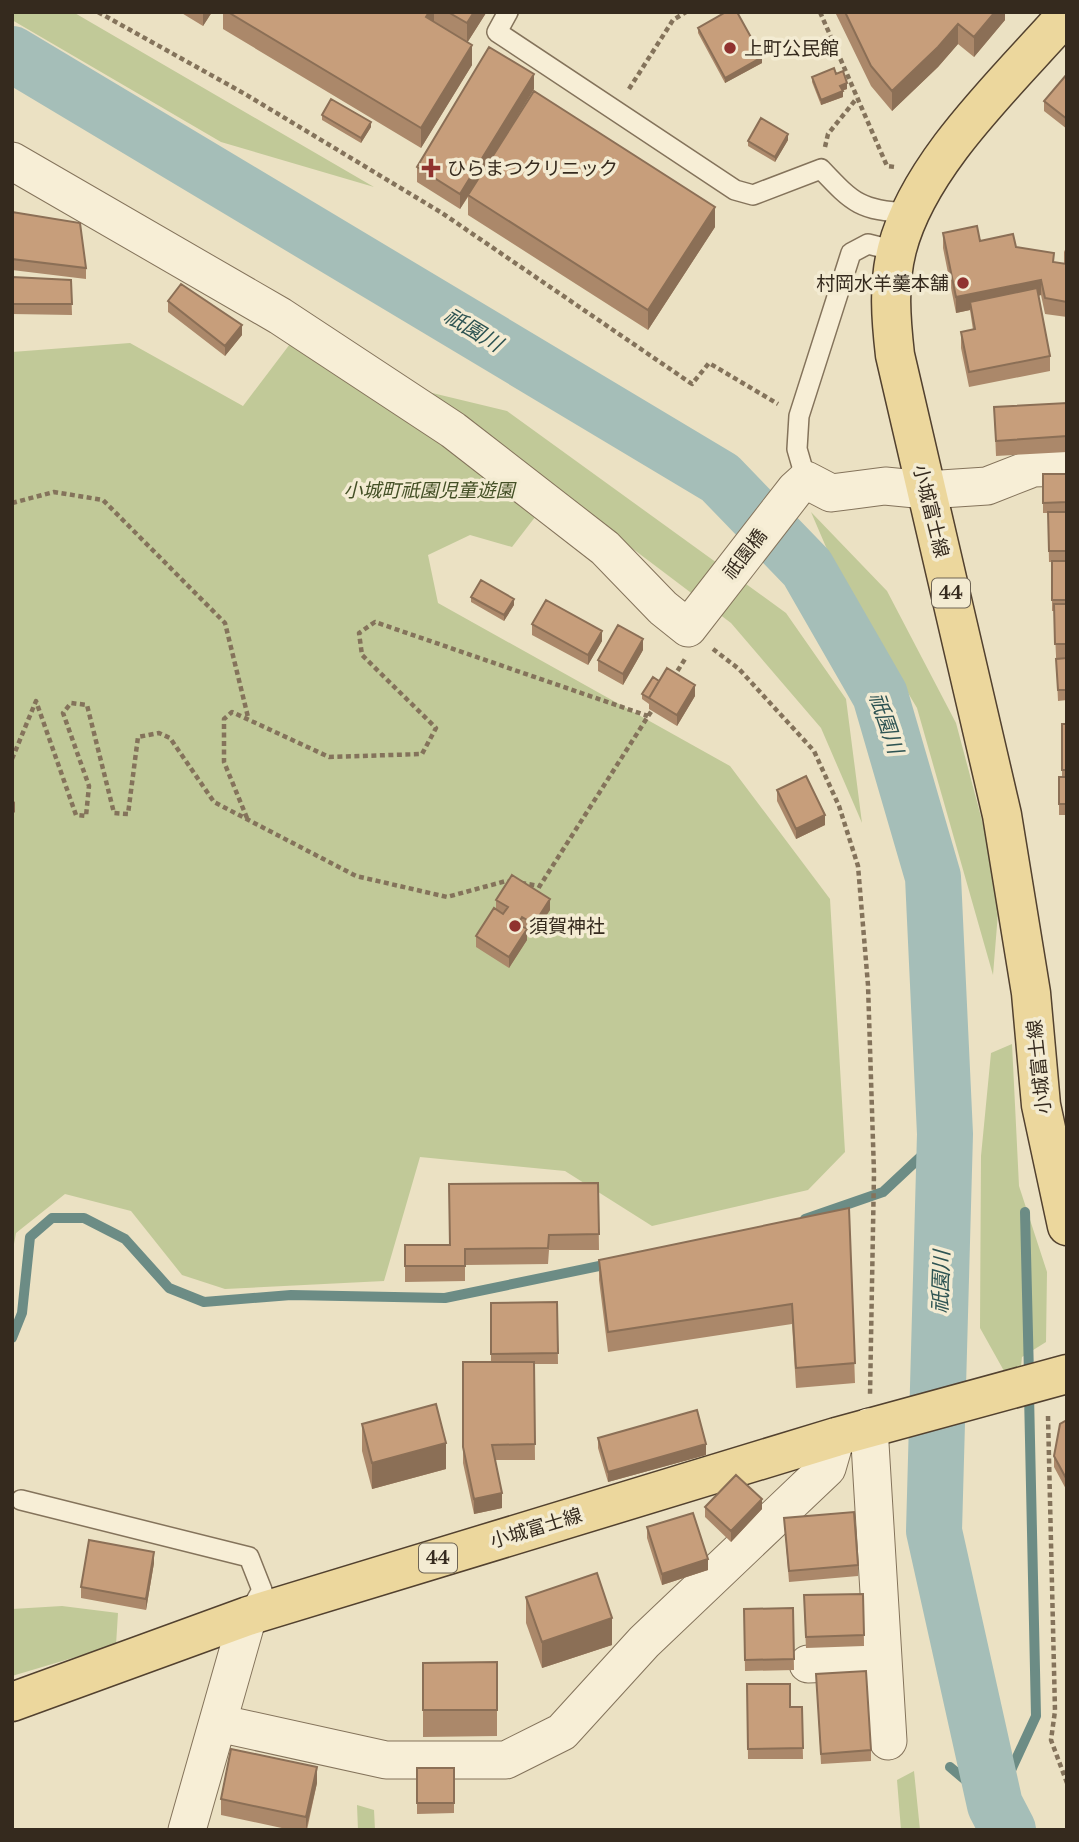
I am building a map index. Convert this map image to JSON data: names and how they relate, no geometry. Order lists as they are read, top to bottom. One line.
{"streets":{"main road":["小城富士線","44"],"street":["祇園橋"]},"water":["祇園川"],"parks":["小城町祇園児童遊園"],"places":{"other":["上町公民館","村岡水羊羹本舗","須賀神社"],"health":["ひらまつクリニック"]}}
